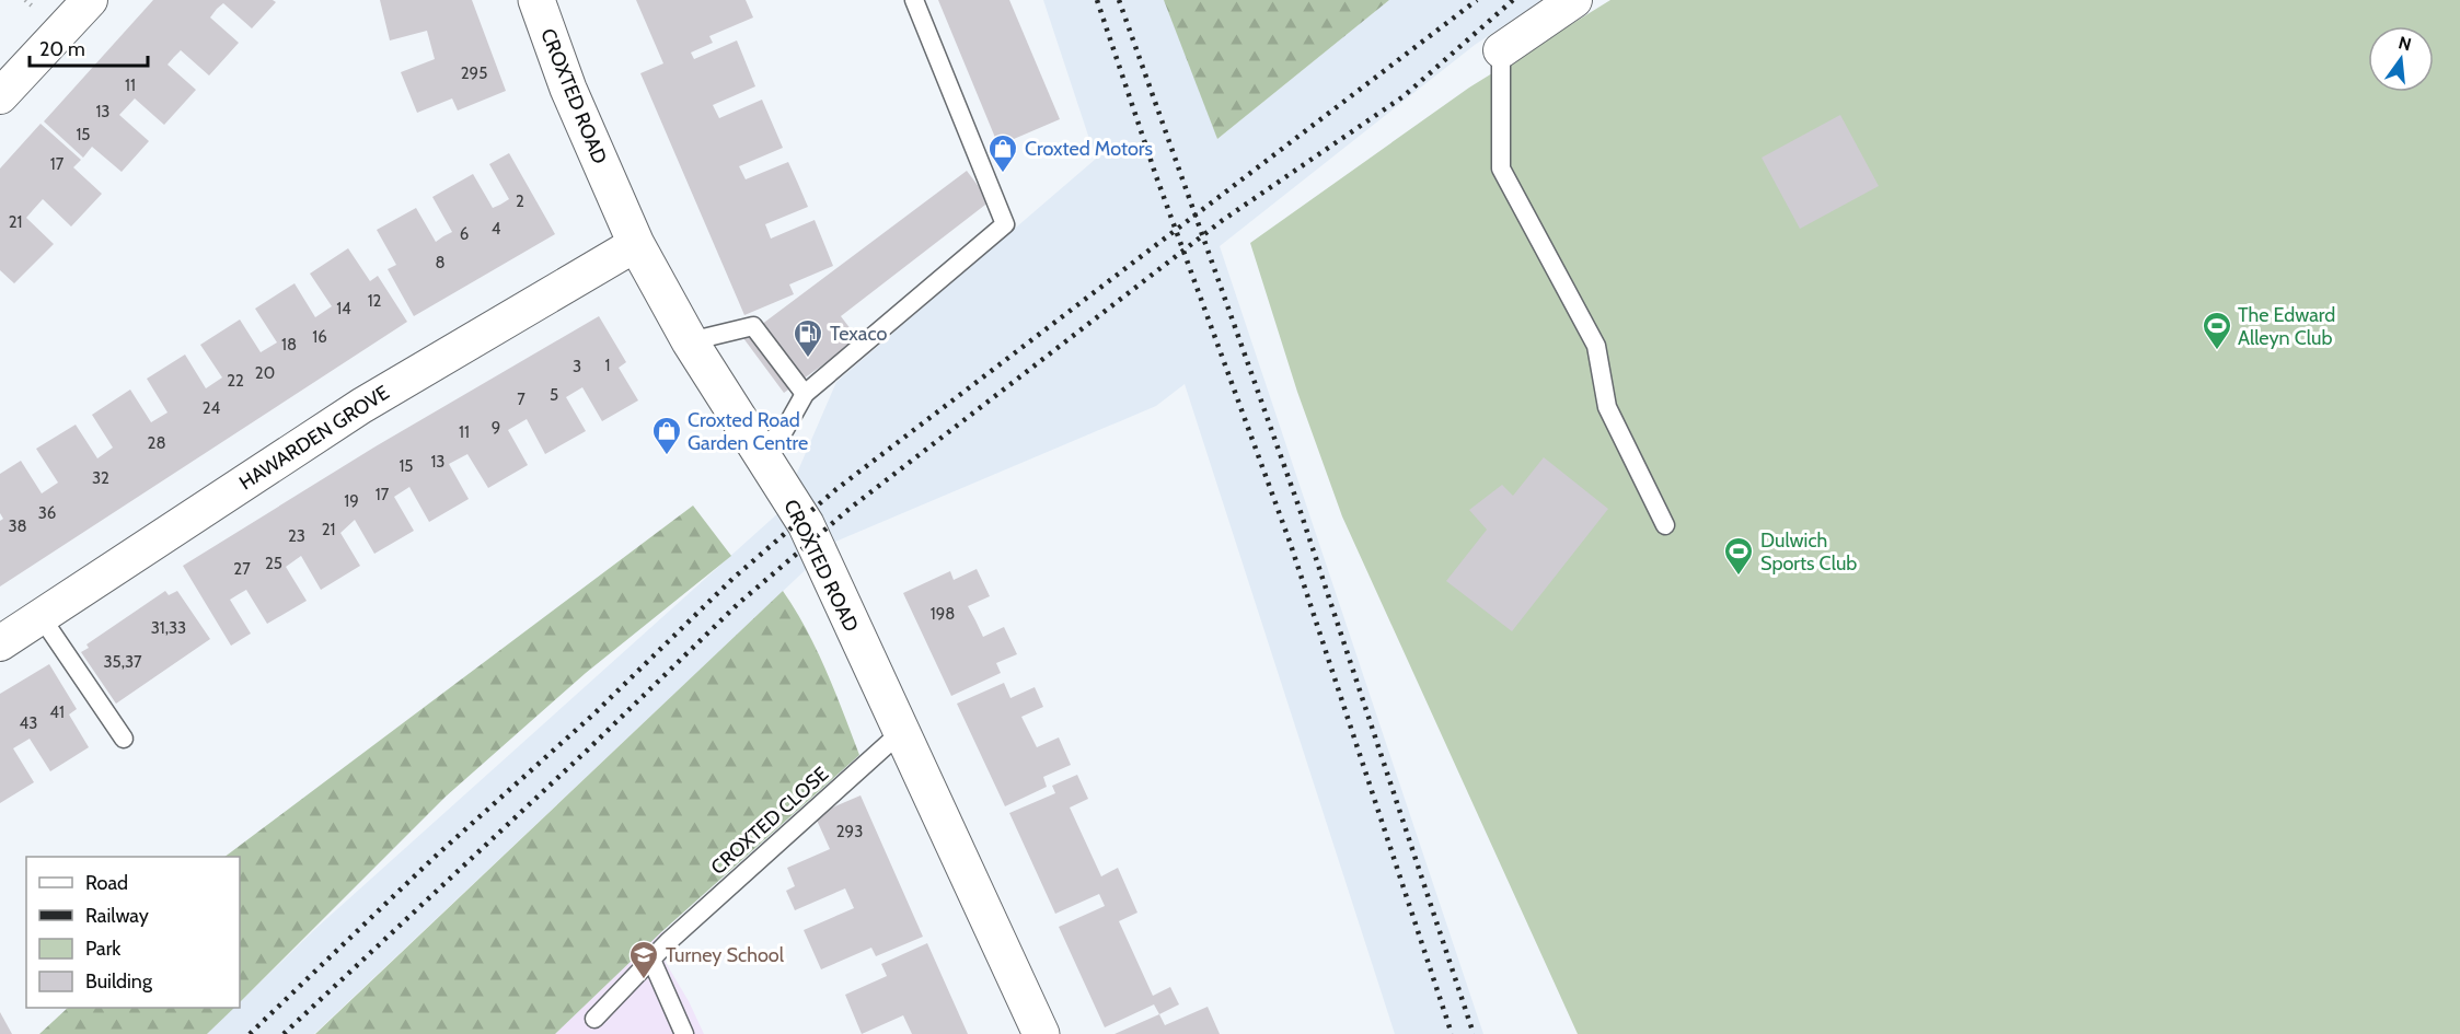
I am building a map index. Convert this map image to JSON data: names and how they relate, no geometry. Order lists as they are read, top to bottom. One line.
{"streets":{"main road":["CROXTED ROAD"],"street":["HAWARDEN GROVE"],"lane":["CROXTED CLOSE"]},"crossings":[["CROXTED ROAD","HAWARDEN GROVE"],["CROXTED ROAD","CROXTED CLOSE"]],"places":{"shop":["Croxted Motors","Croxted Road Garden Centre"],"sports":["The Edward Alleyn Club","Dulwich Sports Club"],"fuel station":["Texaco"],"school or university":["Turney School"]},"house_numbers":["295","11","13","15","17","2","21","4","6","8","12","14","16","18","1","3","20","22","5","7","24","9","11","28","13","15","32","17","19","36","38","21","23","25","27","198","31,33","35,37","41","43","293"],"legend":["Road","Railway","Park","Building"],"scale_bar":"20 m","north":"top"}
